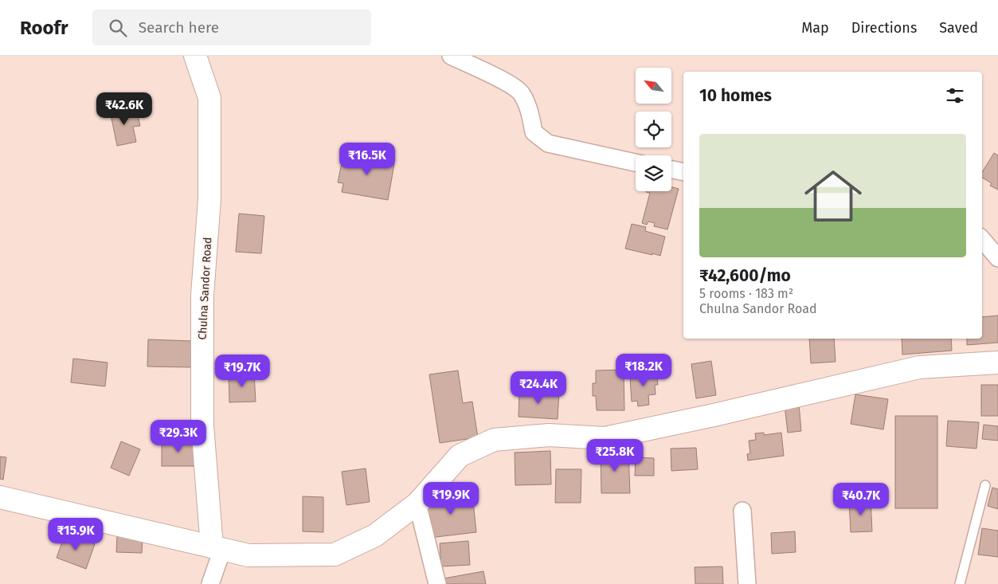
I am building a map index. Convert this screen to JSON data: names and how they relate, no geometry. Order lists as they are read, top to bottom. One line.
{"streets":{"main road":["Chulna Sandor Road"]},"north":"top left","page":{"header":"Roofr","search":"Search here","nav":["Map","Directions","Saved"],"heading":"10 homes","price":["₹42.6K","₹16.5K","₹18.2K","₹19.7K","₹24.4K","₹29.3K","₹25.8K","₹19.9K","₹40.7K","₹15.9K"],"list":[{"name":"₹42,600/mo","note":"5 rooms · 183 m² · Chulna Sandor Road"}]}}
